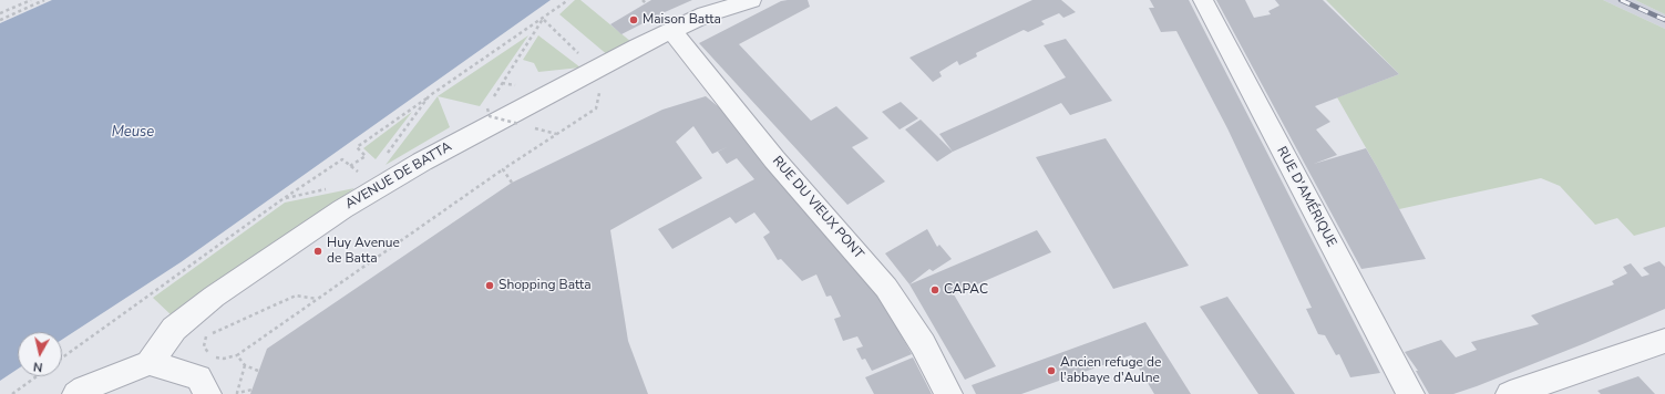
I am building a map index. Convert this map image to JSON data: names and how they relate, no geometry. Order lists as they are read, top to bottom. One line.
{"streets":{"street":["AVENUE DE BATTA","RUE D'AMÉRIQUE","RUE DU VIEUX PONT"]},"crossings":[["AVENUE DE BATTA","RUE DU VIEUX PONT"]],"water":["Meuse"],"places":["Maison Batta","Huy Avenue de Batta","Shopping Batta","CAPAC","Ancien refuge de l'abbaye d'Aulne"],"north":"bottom"}
